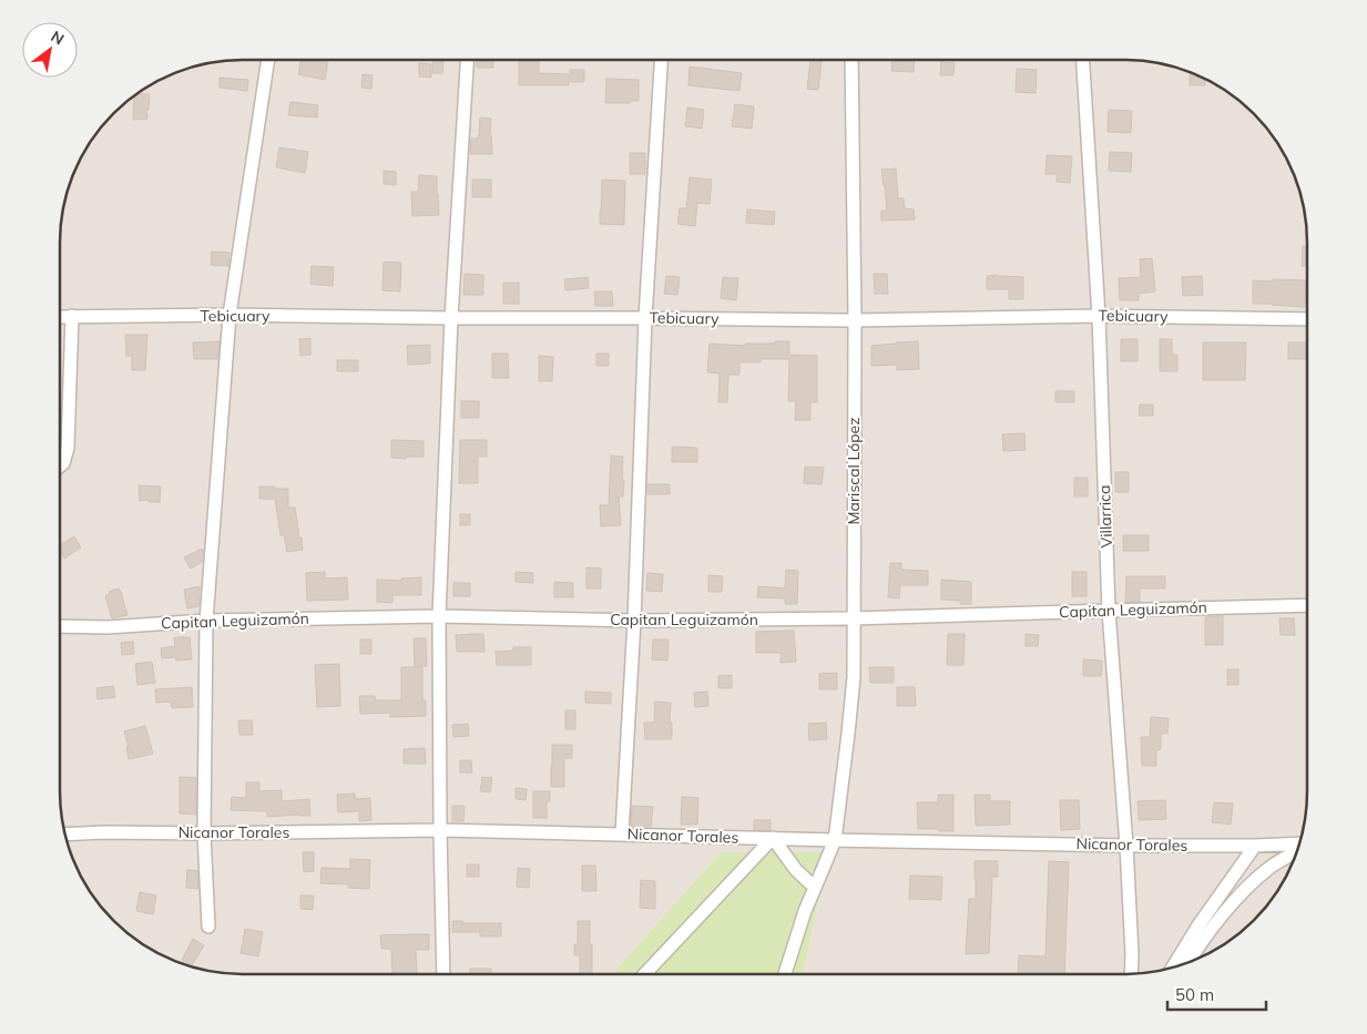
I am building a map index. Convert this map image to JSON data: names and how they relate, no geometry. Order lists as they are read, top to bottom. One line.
{"streets":{"street":["Tebicuary","Mariscal López","Villarrica","Capitan Leguizamón","Nicanor Torales"]},"crossings":[["Tebicuary","Mariscal López"],["Tebicuary","Villarrica"],["Mariscal López","Capitan Leguizamón"],["Mariscal López","Nicanor Torales"],["Villarrica","Capitan Leguizamón"],["Villarrica","Nicanor Torales"]],"scale_bar":"50 m","north":"top right"}
